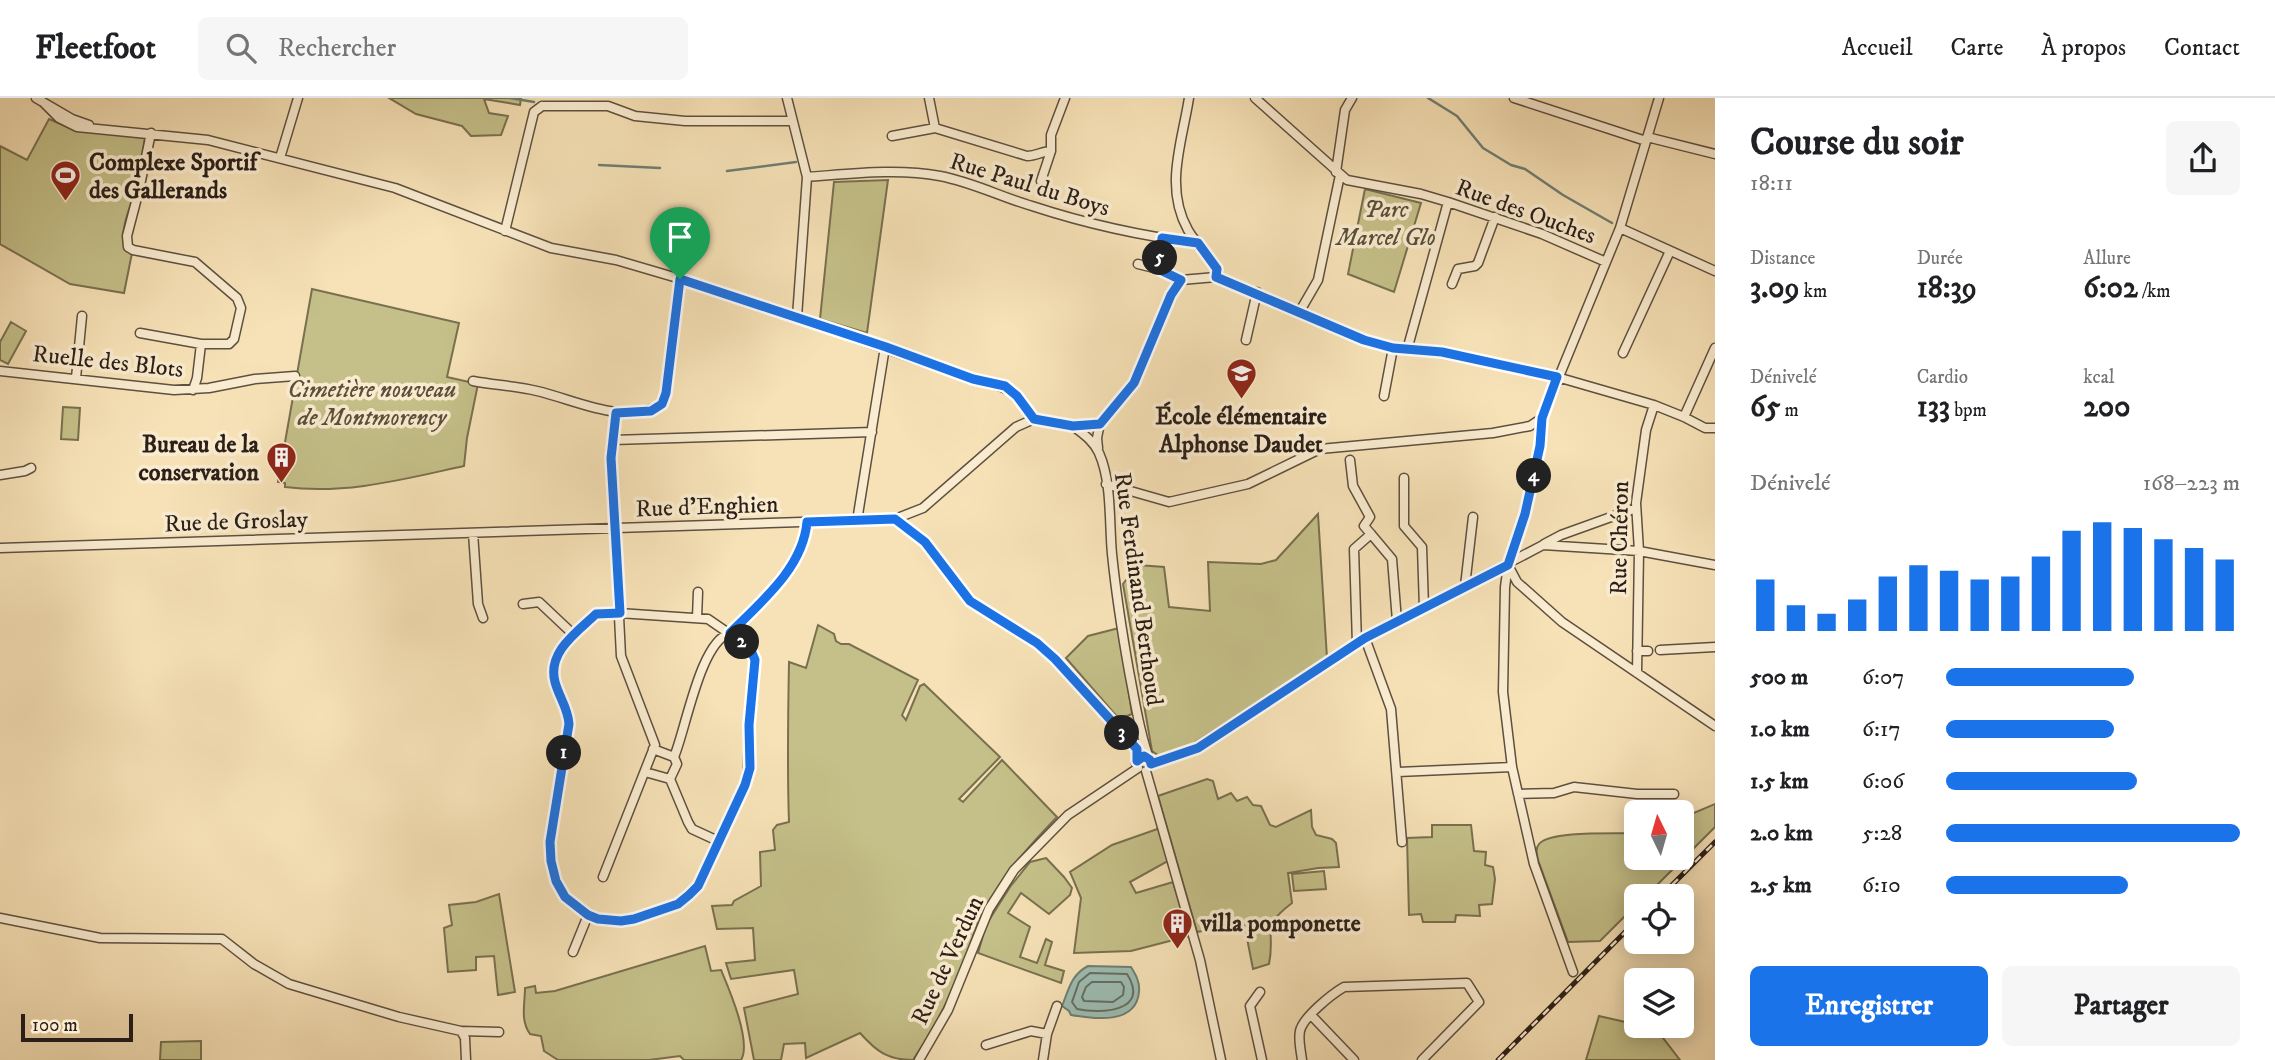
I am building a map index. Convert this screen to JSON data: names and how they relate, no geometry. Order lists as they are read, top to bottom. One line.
{"streets":{"street":["Rue Paul du Boys","Rue des Ouches","Ruelle des Blots","Rue d'Enghien","Rue de Groslay","Rue Chéron","Rue Ferdinand Berthoud","Rue de Verdun"]},"crossings":[["Rue d'Enghien","Rue de Groslay"],["Rue Chéron","Rue de Verdun"],["Rue Ferdinand Berthoud","Rue de Verdun"]],"parks":["Parc Marcel Glo","Cimetière nouveau de Montmorency"],"places":{"sports":["Complexe Sportif des Gallerands"],"school or university":["École élémentaire Alphonse Daudet"],"building":["Bureau de la conservation","villa pomponette"]},"scale_bar":"100 m","north":"top","page":{"header":"Fleetfoot","search":"Rechercher","nav":["Accueil","Carte","À propos","Contact"],"heading":["Course du soir","18:11"],"stats":[["Distance","3.09 km"],["Durée","18:39"],["Allure","6:02 /km"],["Dénivelé","65 m"],["Cardio","133 bpm"],["kcal","200"]],"pins":["5","4","2","3","1"],"chart":["Dénivelé","168–223 m"],"list":[{"name":"500 m","note":"6:07"},{"name":"1.0 km","note":"6:17"},{"name":"1.5 km","note":"6:06"},{"name":"2.0 km","note":"5:28"},{"name":"2.5 km","note":"6:10"}],"buttons":["Enregistrer","Partager"],"scale":"100 m"}}
